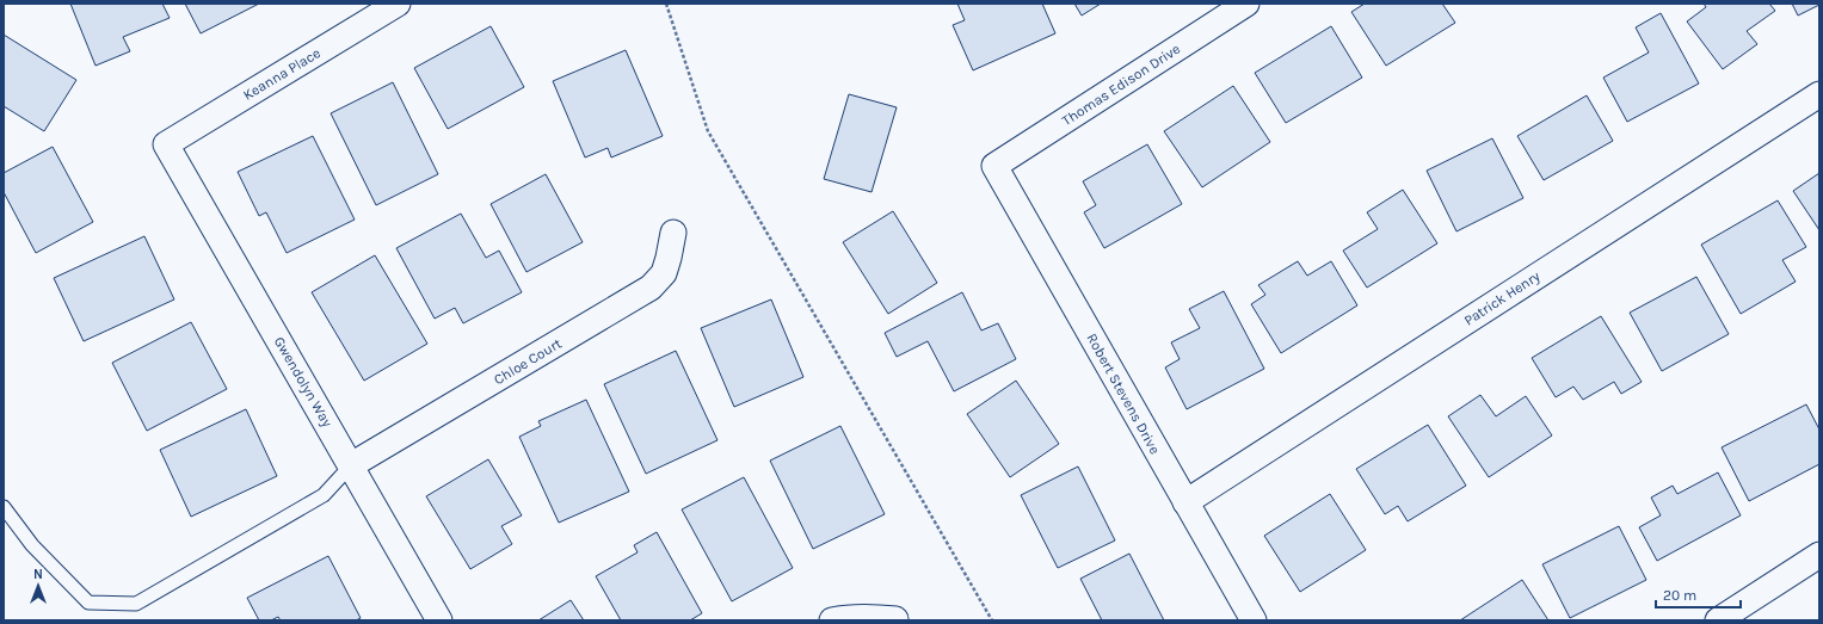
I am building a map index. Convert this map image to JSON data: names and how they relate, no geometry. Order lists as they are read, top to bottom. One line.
{"streets":{"street":["Keanna Place","Thomas Edison Drive","Patrick Henry","Chloe Court","Gwendolyn Way","Robert Stevens Drive"]},"crossings":[["Keanna Place","Gwendolyn Way"],["Thomas Edison Drive","Robert Stevens Drive"],["Patrick Henry","Robert Stevens Drive"],["Chloe Court","Gwendolyn Way"]],"scale_bar":"20 m","north":"top"}
